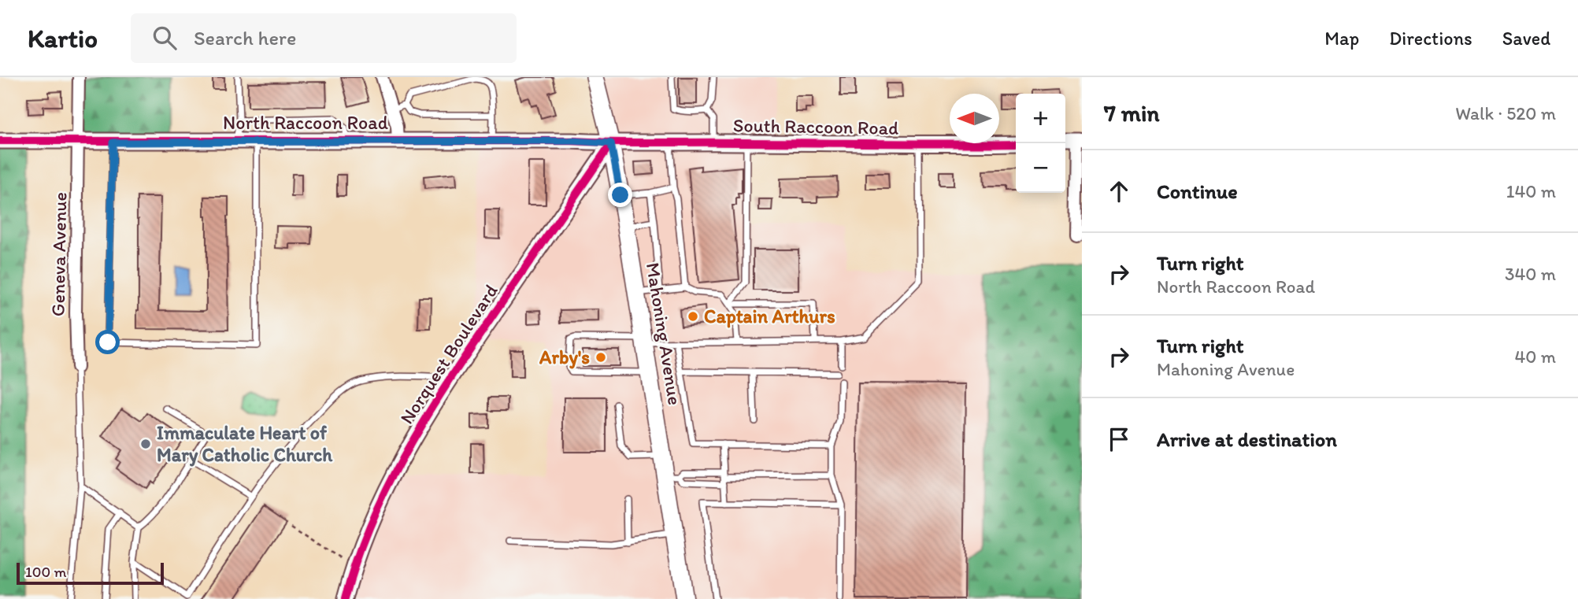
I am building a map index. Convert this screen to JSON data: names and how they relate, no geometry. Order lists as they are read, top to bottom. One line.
{"streets":{"main road":["Mahoning Avenue"],"street":["North Raccoon Road","South Raccoon Road","Geneva Avenue","Norquest Boulevard"]},"crossings":[["North Raccoon Road","South Raccoon Road"],["North Raccoon Road","Geneva Avenue"],["North Raccoon Road","Mahoning Avenue"],["North Raccoon Road","Norquest Boulevard"],["South Raccoon Road","Mahoning Avenue"],["South Raccoon Road","Norquest Boulevard"],["Mahoning Avenue","Norquest Boulevard"]],"places":["Captain Arthurs","Arby's","Immaculate Heart of Mary Catholic Church"],"scale_bar":"100 m","north":"left","page":{"header":"Kartio","search":"Search here","nav":["Map","Directions","Saved"],"heading":["7 min","Walk · 520 m"],"map_buttons":["+","−"],"list":[["Continue","140 m"],["Turn right","North Raccoon Road","340 m"],["Turn right","Mahoning Avenue","40 m"],"Arrive at destination"],"scale":"100 m"}}
